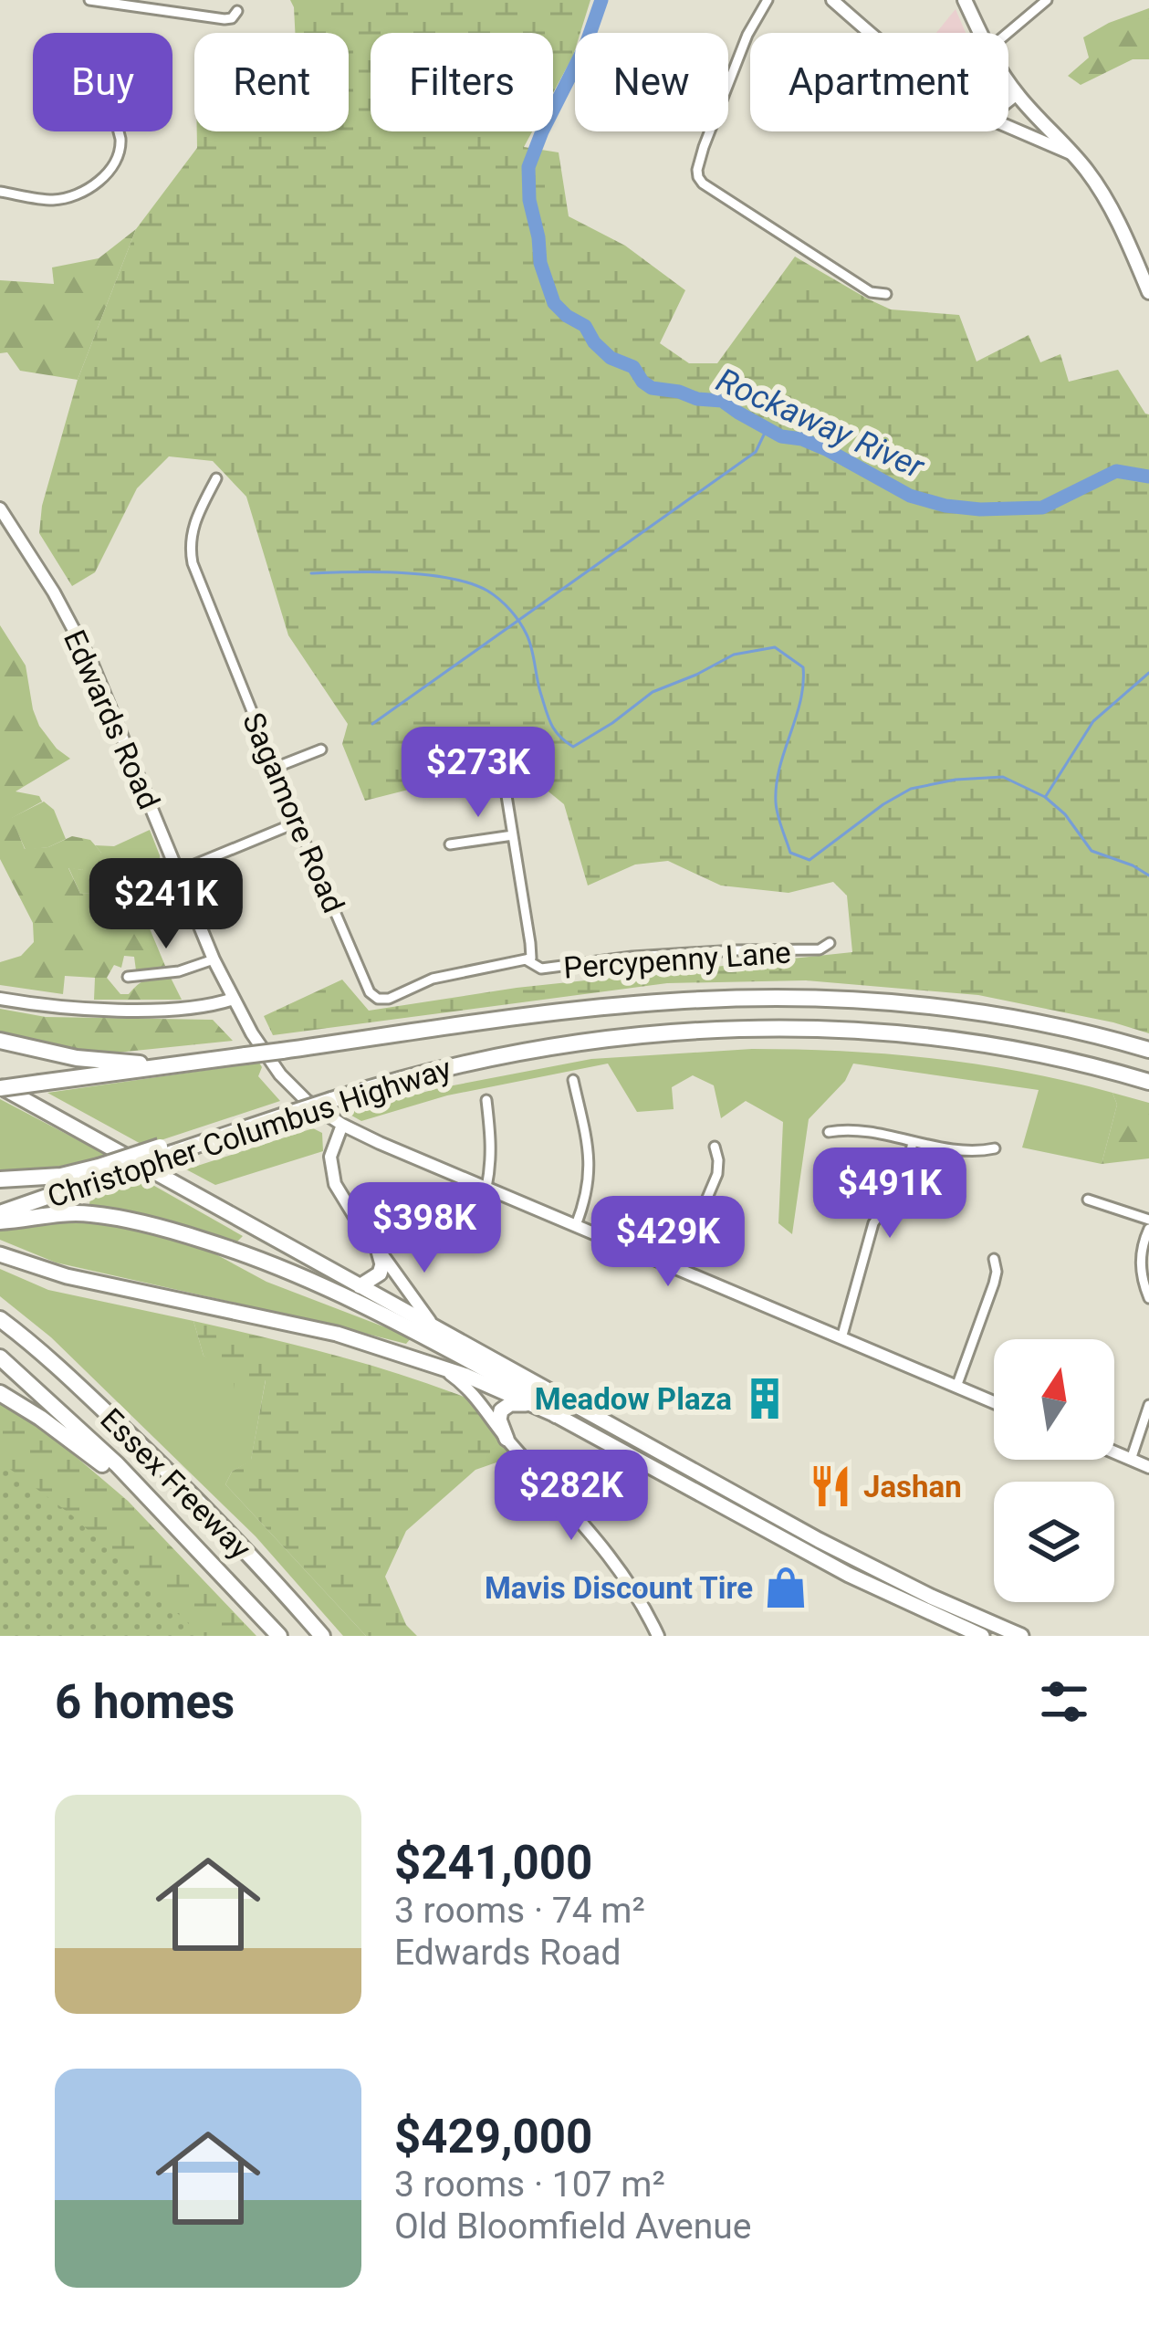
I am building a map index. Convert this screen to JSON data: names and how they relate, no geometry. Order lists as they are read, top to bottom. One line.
{"streets":{"highway":["Christopher Columbus Highway","Essex Freeway"],"street":["Edwards Road","Sagamore Road","Percypenny Lane"]},"crossings":[["Sagamore Road","Percypenny Lane"]],"water":["Rockaway River"],"places":{"building":["Meadow Plaza"],"restaurant":["Jashan"],"shop":["Mavis Discount Tire"]},"north":"top","page":{"chip":["Buy","Rent","Filters","New","Apartment"],"price":["$273K","$241K","$491K","$398K","$429K","$282K"],"heading":"6 homes","list":[{"name":"$241,000","note":"3 rooms · 74 m² · Edwards Road"},{"name":"$429,000","note":"3 rooms · 107 m² · Old Bloomfield Avenue"}]}}
